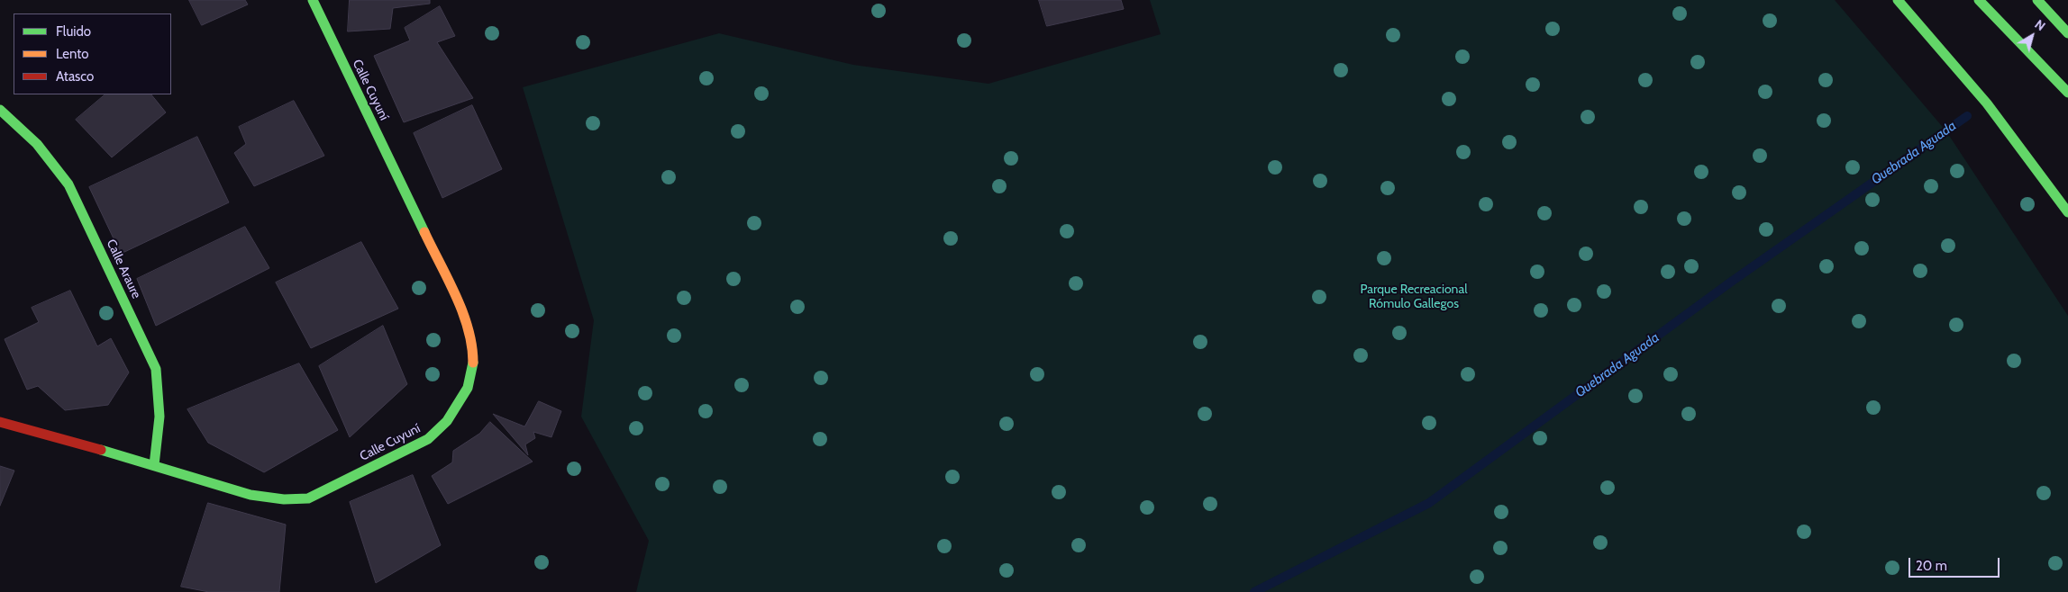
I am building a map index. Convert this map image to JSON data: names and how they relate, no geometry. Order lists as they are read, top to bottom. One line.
{"streets":{"main road":["Calle Cuyuní","Calle Araure"]},"crossings":[["Calle Cuyuní","Calle Araure"]],"water":["Quebrada Aguada"],"parks":["Parque Recreacional Rómulo Gallegos"],"legend":["Fluido","Lento","Atasco"],"scale_bar":"20 m","north":"top right"}
